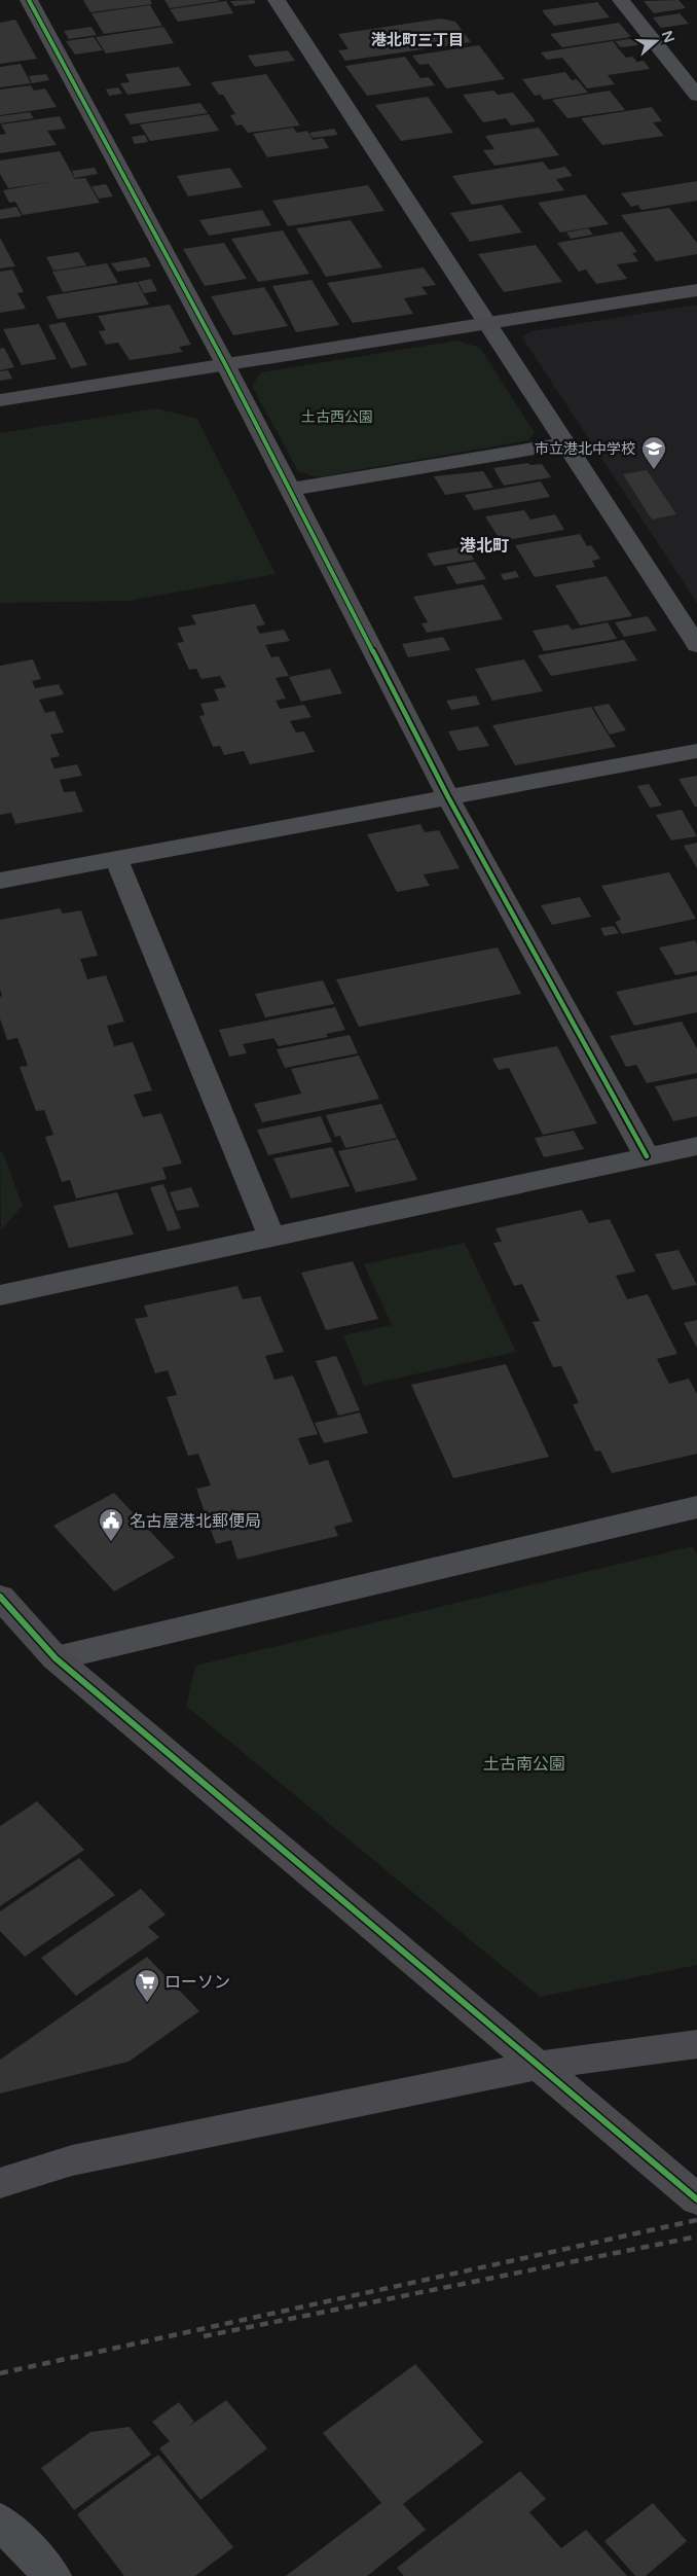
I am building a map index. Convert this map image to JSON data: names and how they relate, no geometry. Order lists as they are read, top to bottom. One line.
{"districts":["港北町三丁目","港北町"],"parks":["土古西公園","土古南公園"],"places":{"school or university":["市立港北中学校"],"public building":["名古屋港北郵便局"],"supermarket":["ローソン"]},"north":"right"}
